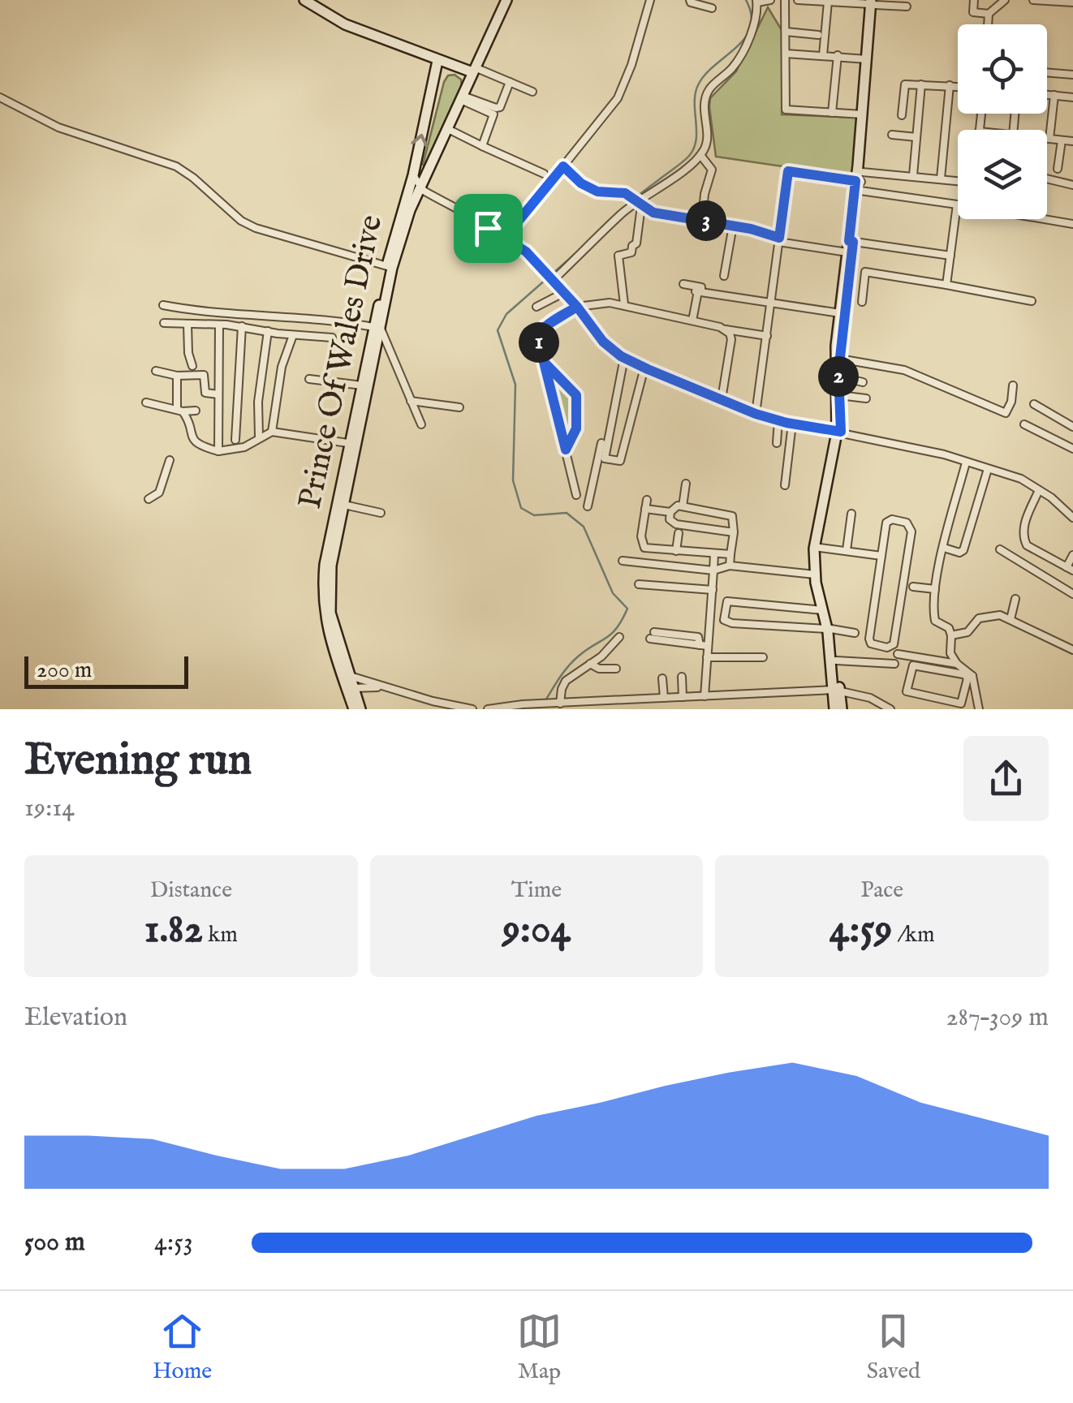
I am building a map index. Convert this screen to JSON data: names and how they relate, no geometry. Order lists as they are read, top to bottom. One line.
{"streets":{"street":["Prince Of Wales Drive"]},"scale_bar":"200 m","page":{"pins":["3","1","2"],"scale":"200 m","heading":["Evening run","19:14"],"stats":[["Distance","1.82 km"],["Time","9:04"],["Pace","4:59 /km"]],"chart":["Elevation","287–309 m"],"list":[{"name":"500 m","note":"4:53"}],"tabs":["Home","Map","Saved"]}}
